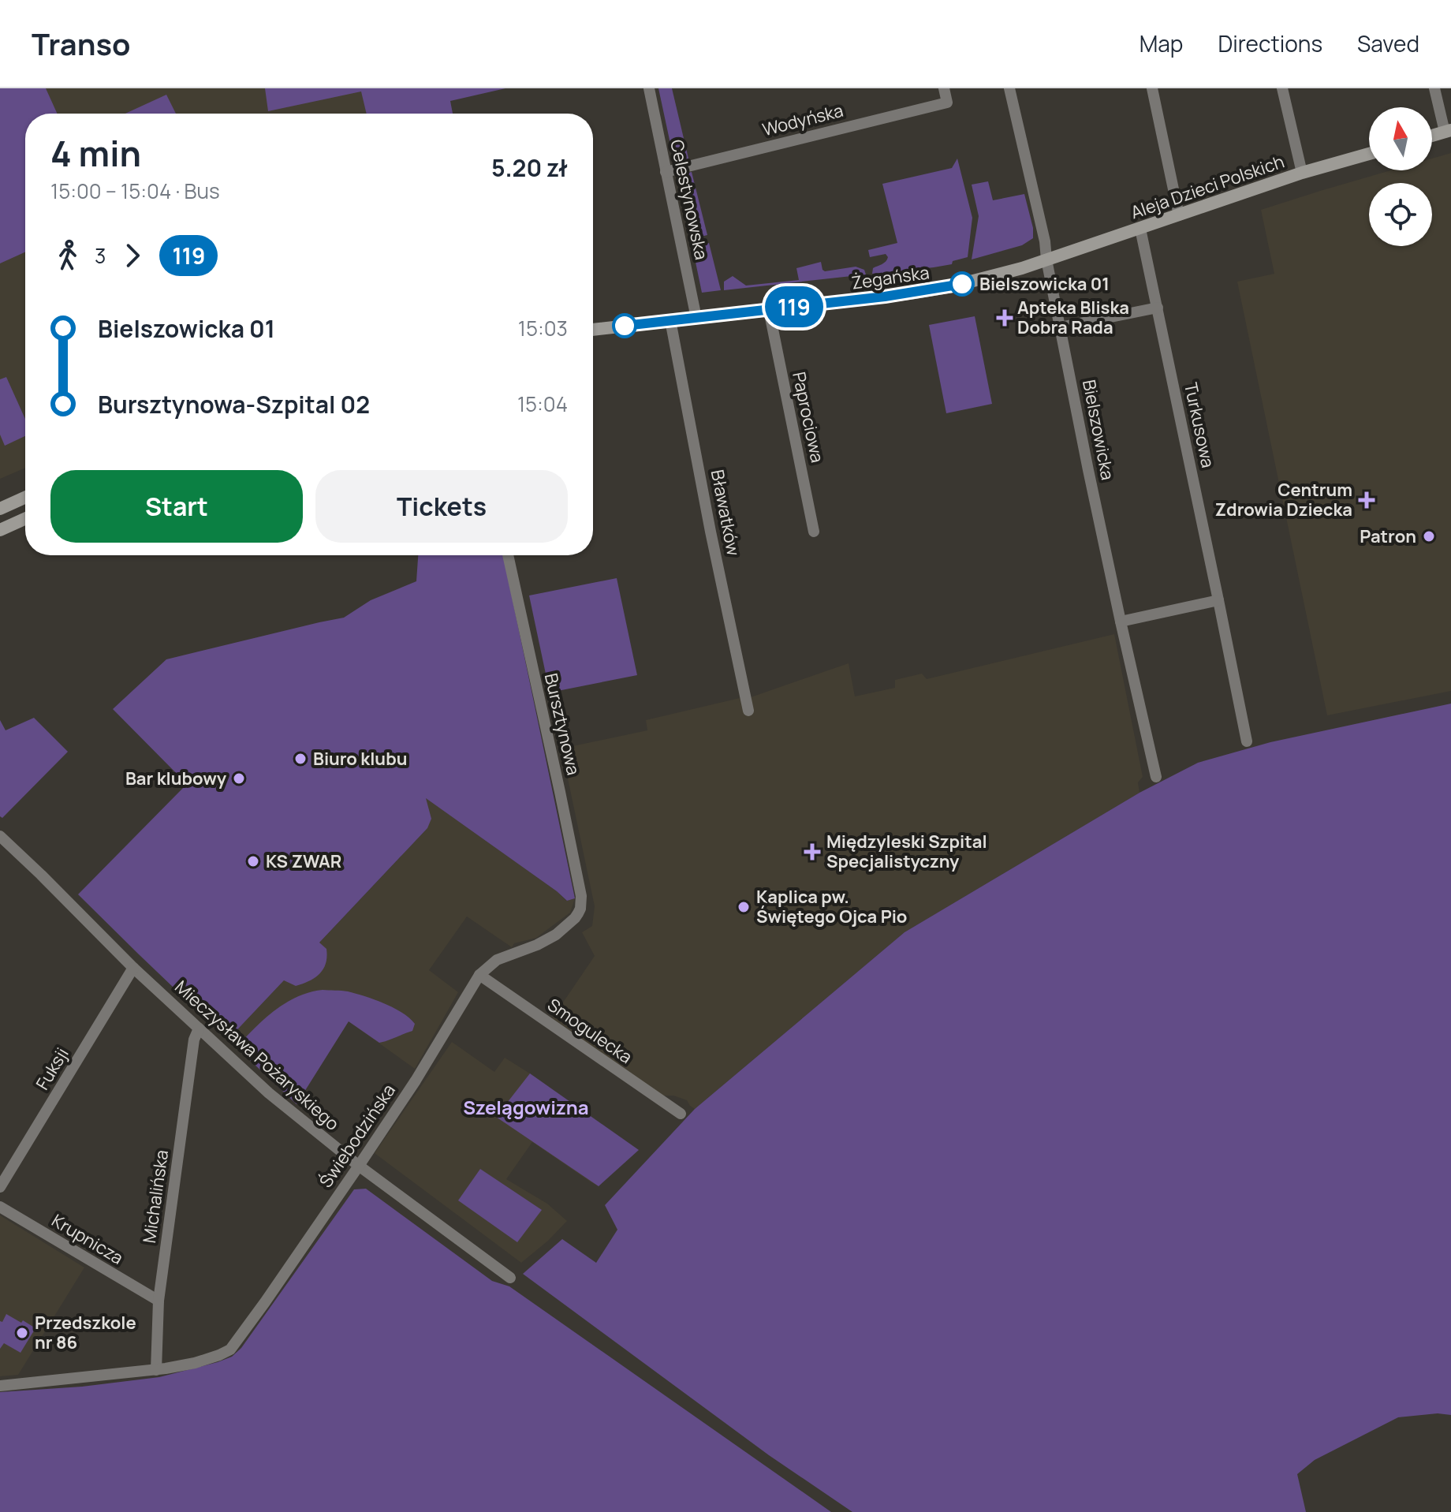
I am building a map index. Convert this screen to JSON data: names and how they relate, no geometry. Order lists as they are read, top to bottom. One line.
{"streets":{"street":["Wodyńska","Aleja Dzieci Polskich","Celestynowska","Żegańska","Paprociowa","Turkusowa","Bielszowicka","Bławatków","Bursztynowa","Smogulecka","Mieczysława Pożaryskiego","Fuksji","Świebodzińska","Michalińska","Krupnicza"]},"crossings":[["Wodyńska","Celestynowska"],["Aleja Dzieci Polskich","Żegańska"],["Aleja Dzieci Polskich","Turkusowa"],["Aleja Dzieci Polskich","Bielszowicka"],["Celestynowska","Żegańska"],["Żegańska","Paprociowa"],["Żegańska","Bielszowicka"],["Żegańska","Bławatków"],["Bursztynowa","Świebodzińska"],["Smogulecka","Świebodzińska"],["Mieczysława Pożaryskiego","Fuksji"],["Mieczysława Pożaryskiego","Świebodzińska"],["Mieczysława Pożaryskiego","Michalińska"],["Świebodzińska","Michalińska"],["Michalińska","Krupnicza"]],"districts":["Szelągowizna"],"places":{"other":["Bielszowicka 01","Patron","Biuro klubu","Bar klubowy","KS ZWAR","Kaplica pw. Świętego Ojca Pio","Przedszkole nr 86"],"health":["Apteka Bliska Dobra Rada","Centrum Zdrowia Dziecka","Międzyleski Szpital Specjalistyczny"]},"lines":["bus line 119"],"north":"top","page":{"header":"Transo","nav":["Map","Directions","Saved"],"on_map":"119","heading":["4 min","15:00 – 15:04 · Bus","5.20 zł"],"legs":["3","119"],"list":[{"name":"Bielszowicka 01","value":"15:03"},{"name":"Bursztynowa-Szpital 02","value":"15:04"}],"buttons":["Start","Tickets"]}}
